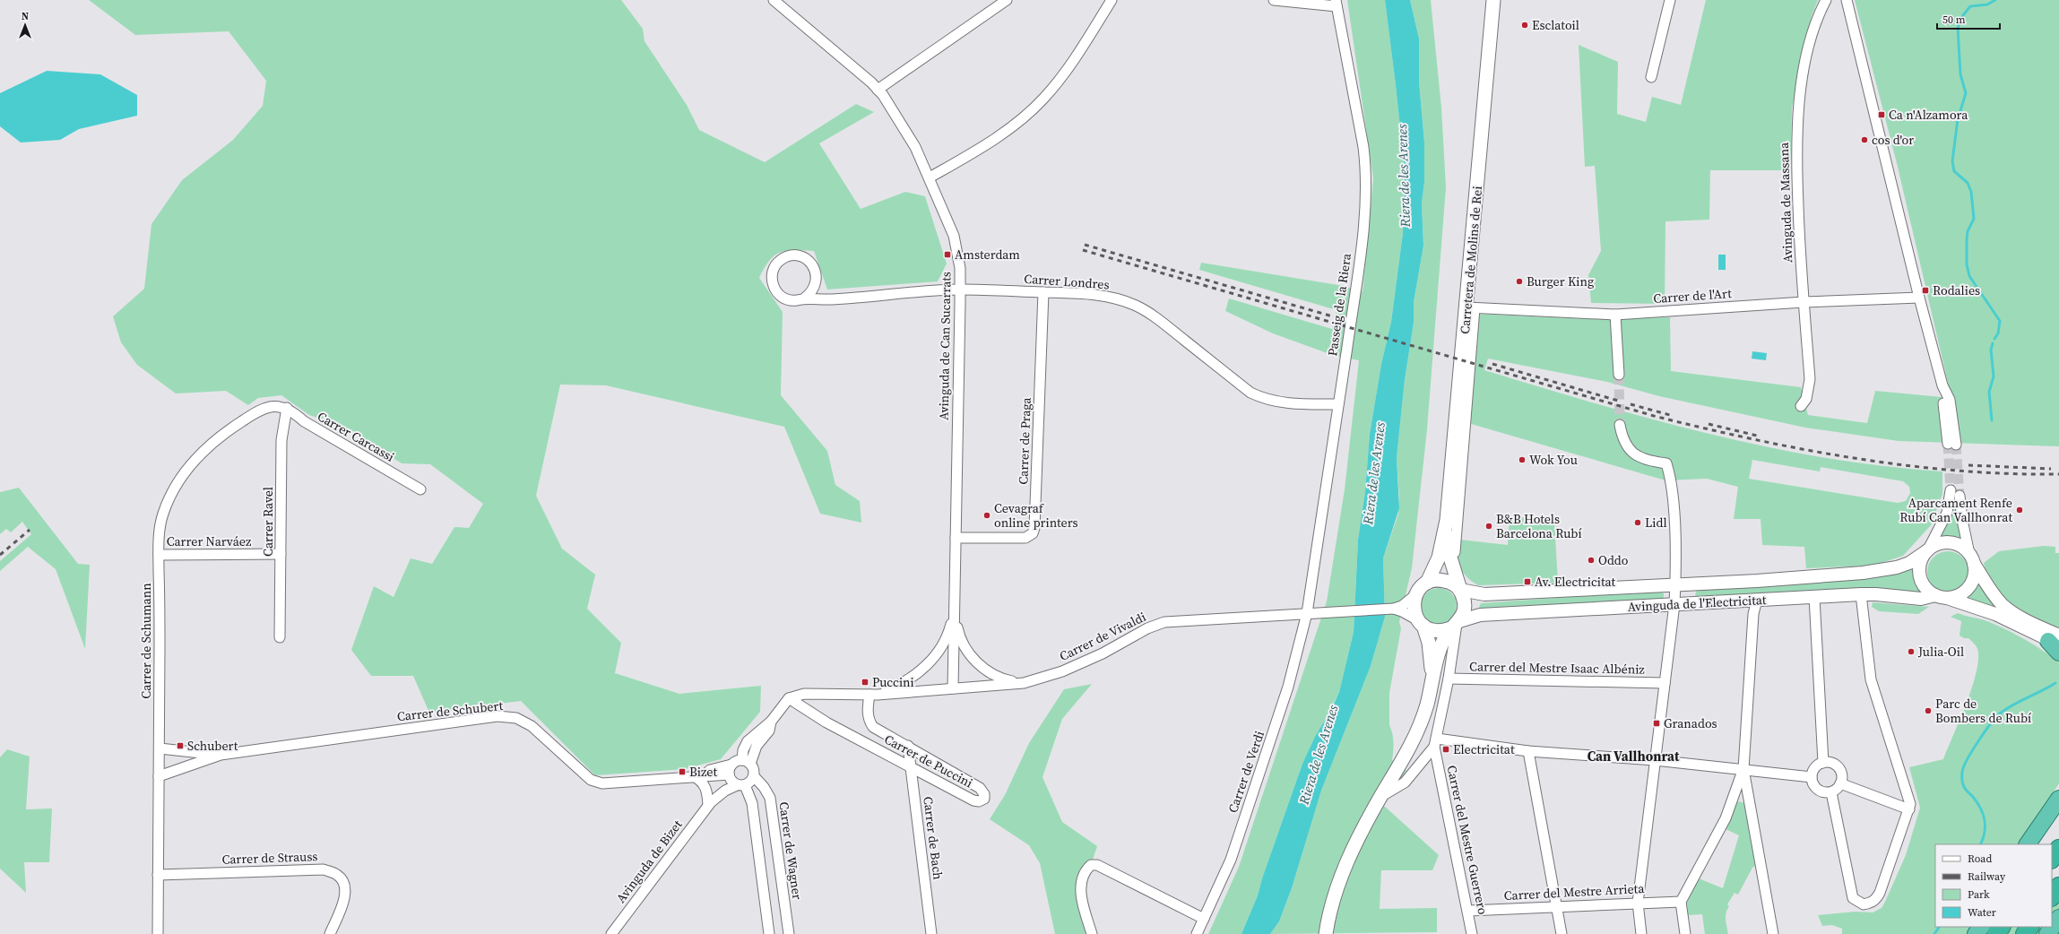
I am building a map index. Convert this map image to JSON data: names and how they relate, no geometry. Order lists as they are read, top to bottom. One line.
{"streets":{"main road":["Carretera de Molins de Rei"],"street":["Avinguda de Massana","Carrer Londres","Carrer de l'Art","Passeig de la Riera","Avinguda de Can Sucarrats","Carrer Carcassi","Carrer de Praga","Carrer Ravel","Carrer Narváez","Avinguda de l'Electricitat","Carrer de Vivaldi","Carrer de Schumann","Carrer del Mestre Isaac Albéniz","Carrer de Schubert","Carrer de Puccini","Carrer de Verdi","Carrer de Bach","Carrer del Mestre Guerrero","Carrer de Wagner","Carrer de Strauss","Avinguda de Bizet","Carrer del Mestre Arrieta"]},"crossings":[["Avinguda de Massana","Carrer de l'Art"],["Carretera de Molins de Rei","Carrer de l'Art"],["Carretera de Molins de Rei","Avinguda de l'Electricitat"],["Carretera de Molins de Rei","Carrer de Vivaldi"],["Carretera de Molins de Rei","Carrer del Mestre Guerrero"],["Carrer Londres","Passeig de la Riera"],["Carrer Londres","Avinguda de Can Sucarrats"],["Carrer Londres","Carrer de Praga"],["Passeig de la Riera","Carrer de Vivaldi"],["Passeig de la Riera","Carrer de Verdi"],["Avinguda de Can Sucarrats","Carrer de Praga"],["Avinguda de Can Sucarrats","Carrer de Vivaldi"],["Avinguda de Can Sucarrats","Carrer de Puccini"],["Carrer Carcassi","Carrer Ravel"],["Carrer Carcassi","Carrer de Schumann"],["Carrer Ravel","Carrer Narváez"],["Carrer Ravel","Carrer de Schumann"],["Carrer Narváez","Carrer de Schumann"],["Avinguda de l'Electricitat","Carrer de Vivaldi"],["Avinguda de l'Electricitat","Carrer del Mestre Guerrero"],["Carrer de Vivaldi","Carrer de Puccini"],["Carrer de Vivaldi","Carrer de Verdi"],["Carrer de Vivaldi","Carrer del Mestre Guerrero"],["Carrer de Schumann","Carrer de Schubert"],["Carrer de Schumann","Carrer de Strauss"],["Carrer del Mestre Isaac Albéniz","Carrer del Mestre Guerrero"],["Carrer de Schubert","Avinguda de Bizet"],["Carrer de Puccini","Carrer de Bach"],["Carrer del Mestre Guerrero","Carrer del Mestre Arrieta"],["Carrer de Wagner","Avinguda de Bizet"]],"districts":["Can Vallhonrat"],"water":["Riera de les Arenes"],"places":{"other":["Esclatoil","cos d'or","Burger King","Wok You","Aparcament Renfe Rubí Can Vallhonrat","Cevagraf online printers","Lidl","B&B Hotels Barcelona Rubí","Oddo","Julia-Oil","Parc de Bombers de Rubí"],"transit":["Ca n'Alzamora","Amsterdam","Rodalies","Av. Electricitat","Puccini","Granados","Schubert","Electricitat","Bizet"]},"legend":["Road","Railway","Park","Water"],"scale_bar":"50 m","north":"top"}
